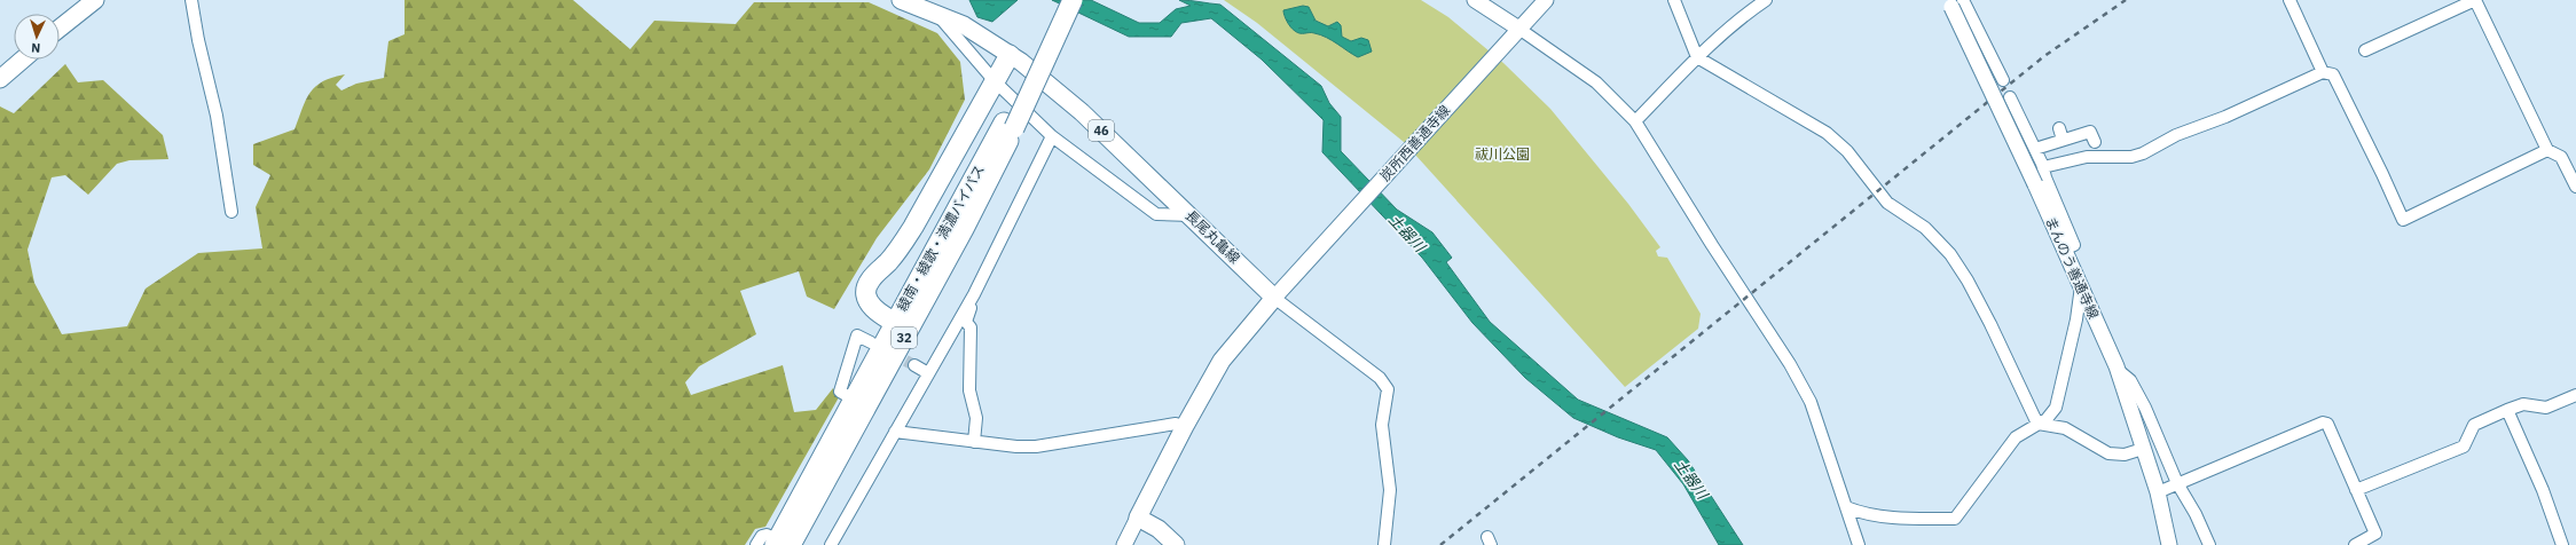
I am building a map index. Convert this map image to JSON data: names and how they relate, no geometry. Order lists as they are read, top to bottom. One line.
{"streets":{"highway":["綾南・綾歌・満濃バイパス","32"],"main road":["46","炭所西善通寺線","長尾丸亀線","まんのう善通寺線"]},"crossings":[["炭所西善通寺線","長尾丸亀線"]],"water":["土器川"],"parks":["祓川公園"],"north":"bottom"}
